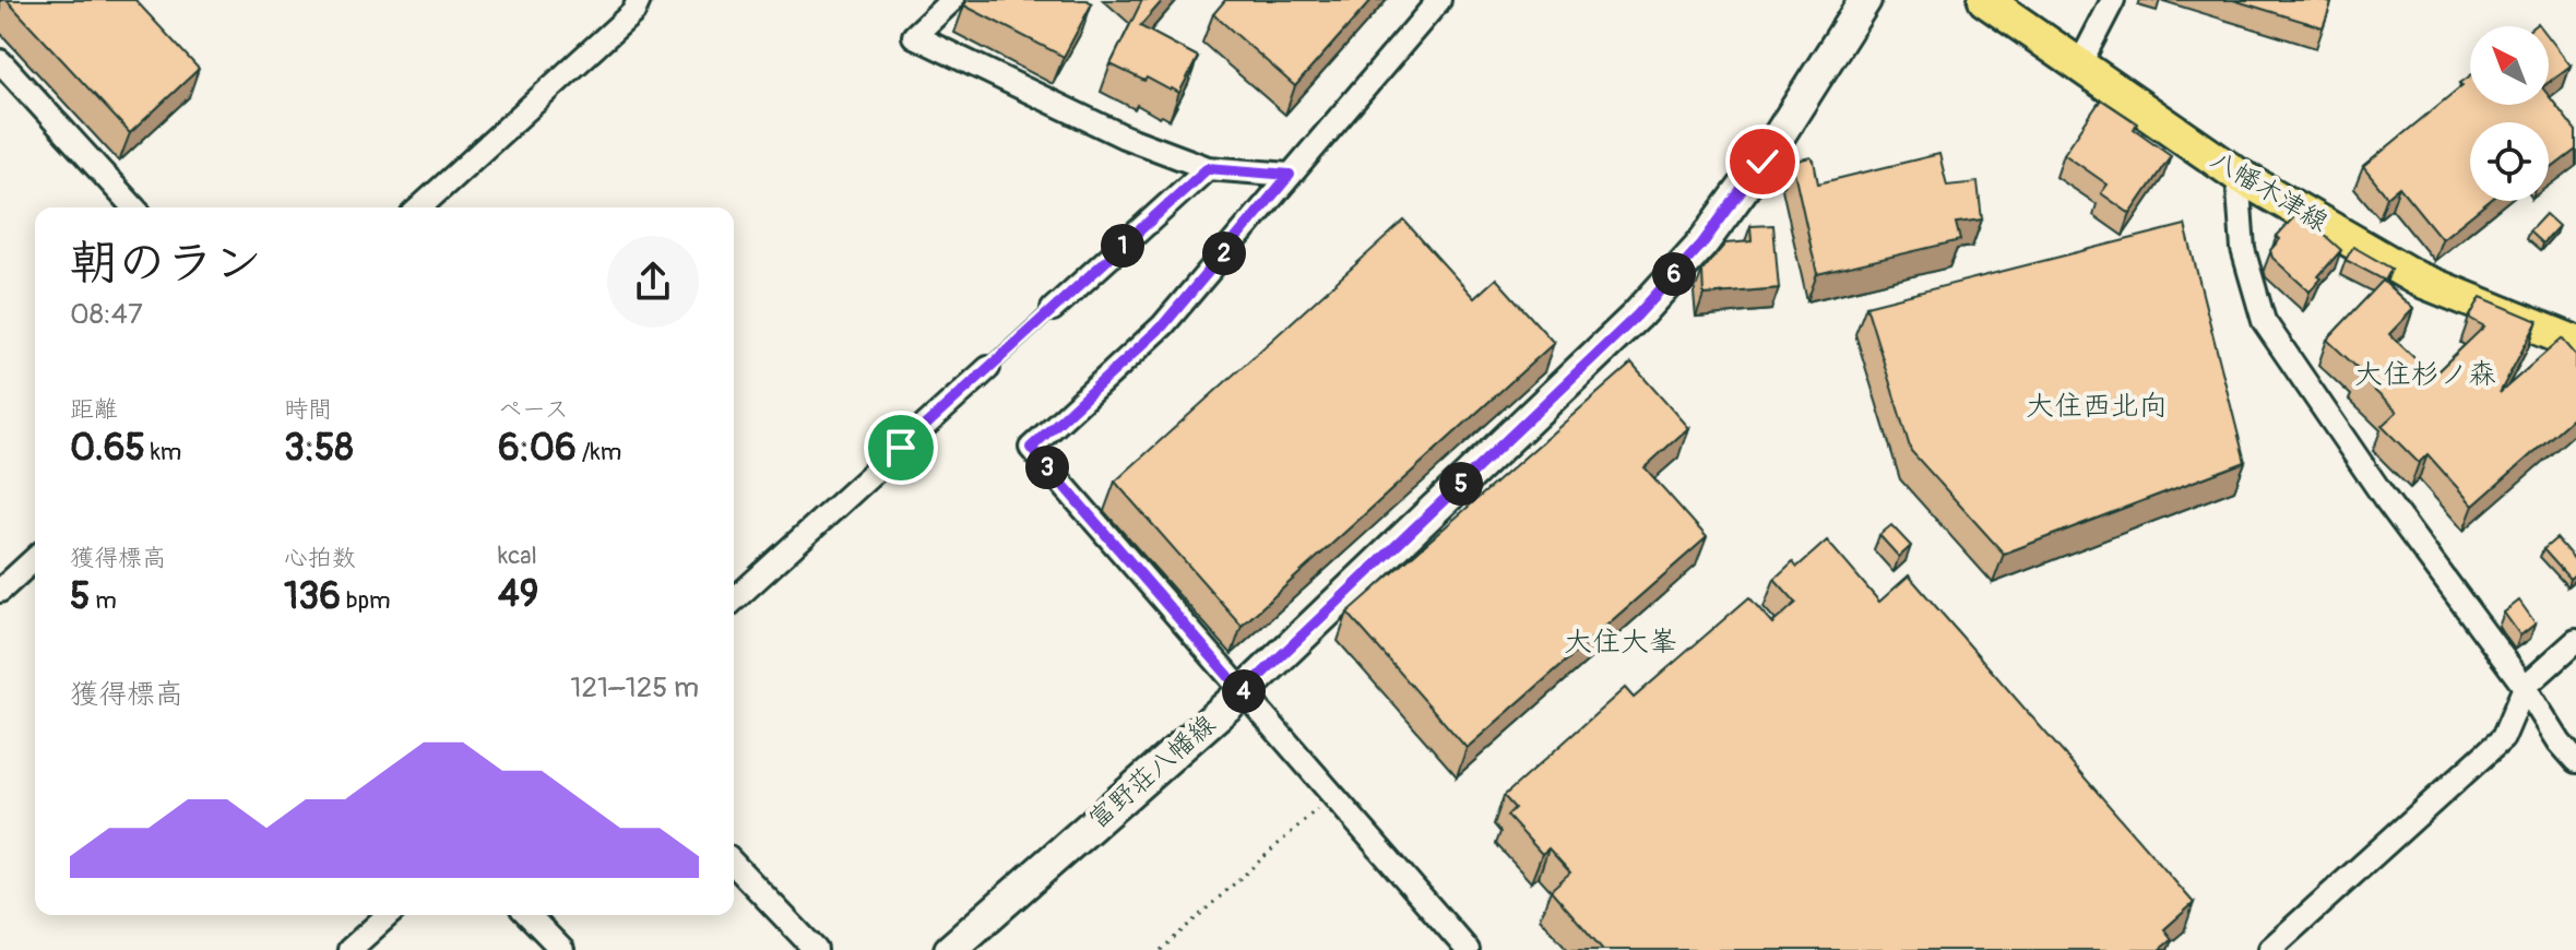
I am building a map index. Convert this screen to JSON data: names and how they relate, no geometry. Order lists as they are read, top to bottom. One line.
{"streets":{"main road":["八幡木津線","富野荘八幡線"]},"districts":["大住杉ノ森","大住西北向","大住大峯"],"north":"top left","page":{"heading":["朝のラン","08:47"],"pins":["1","2","6","3","5","4"],"stats":[["距離","0.65 km"],["時間","3:58"],["ペース","6:06 /km"],["獲得標高","5 m"],["心拍数","136 bpm"],["kcal","49"]],"chart":["獲得標高","121–125 m"]}}
